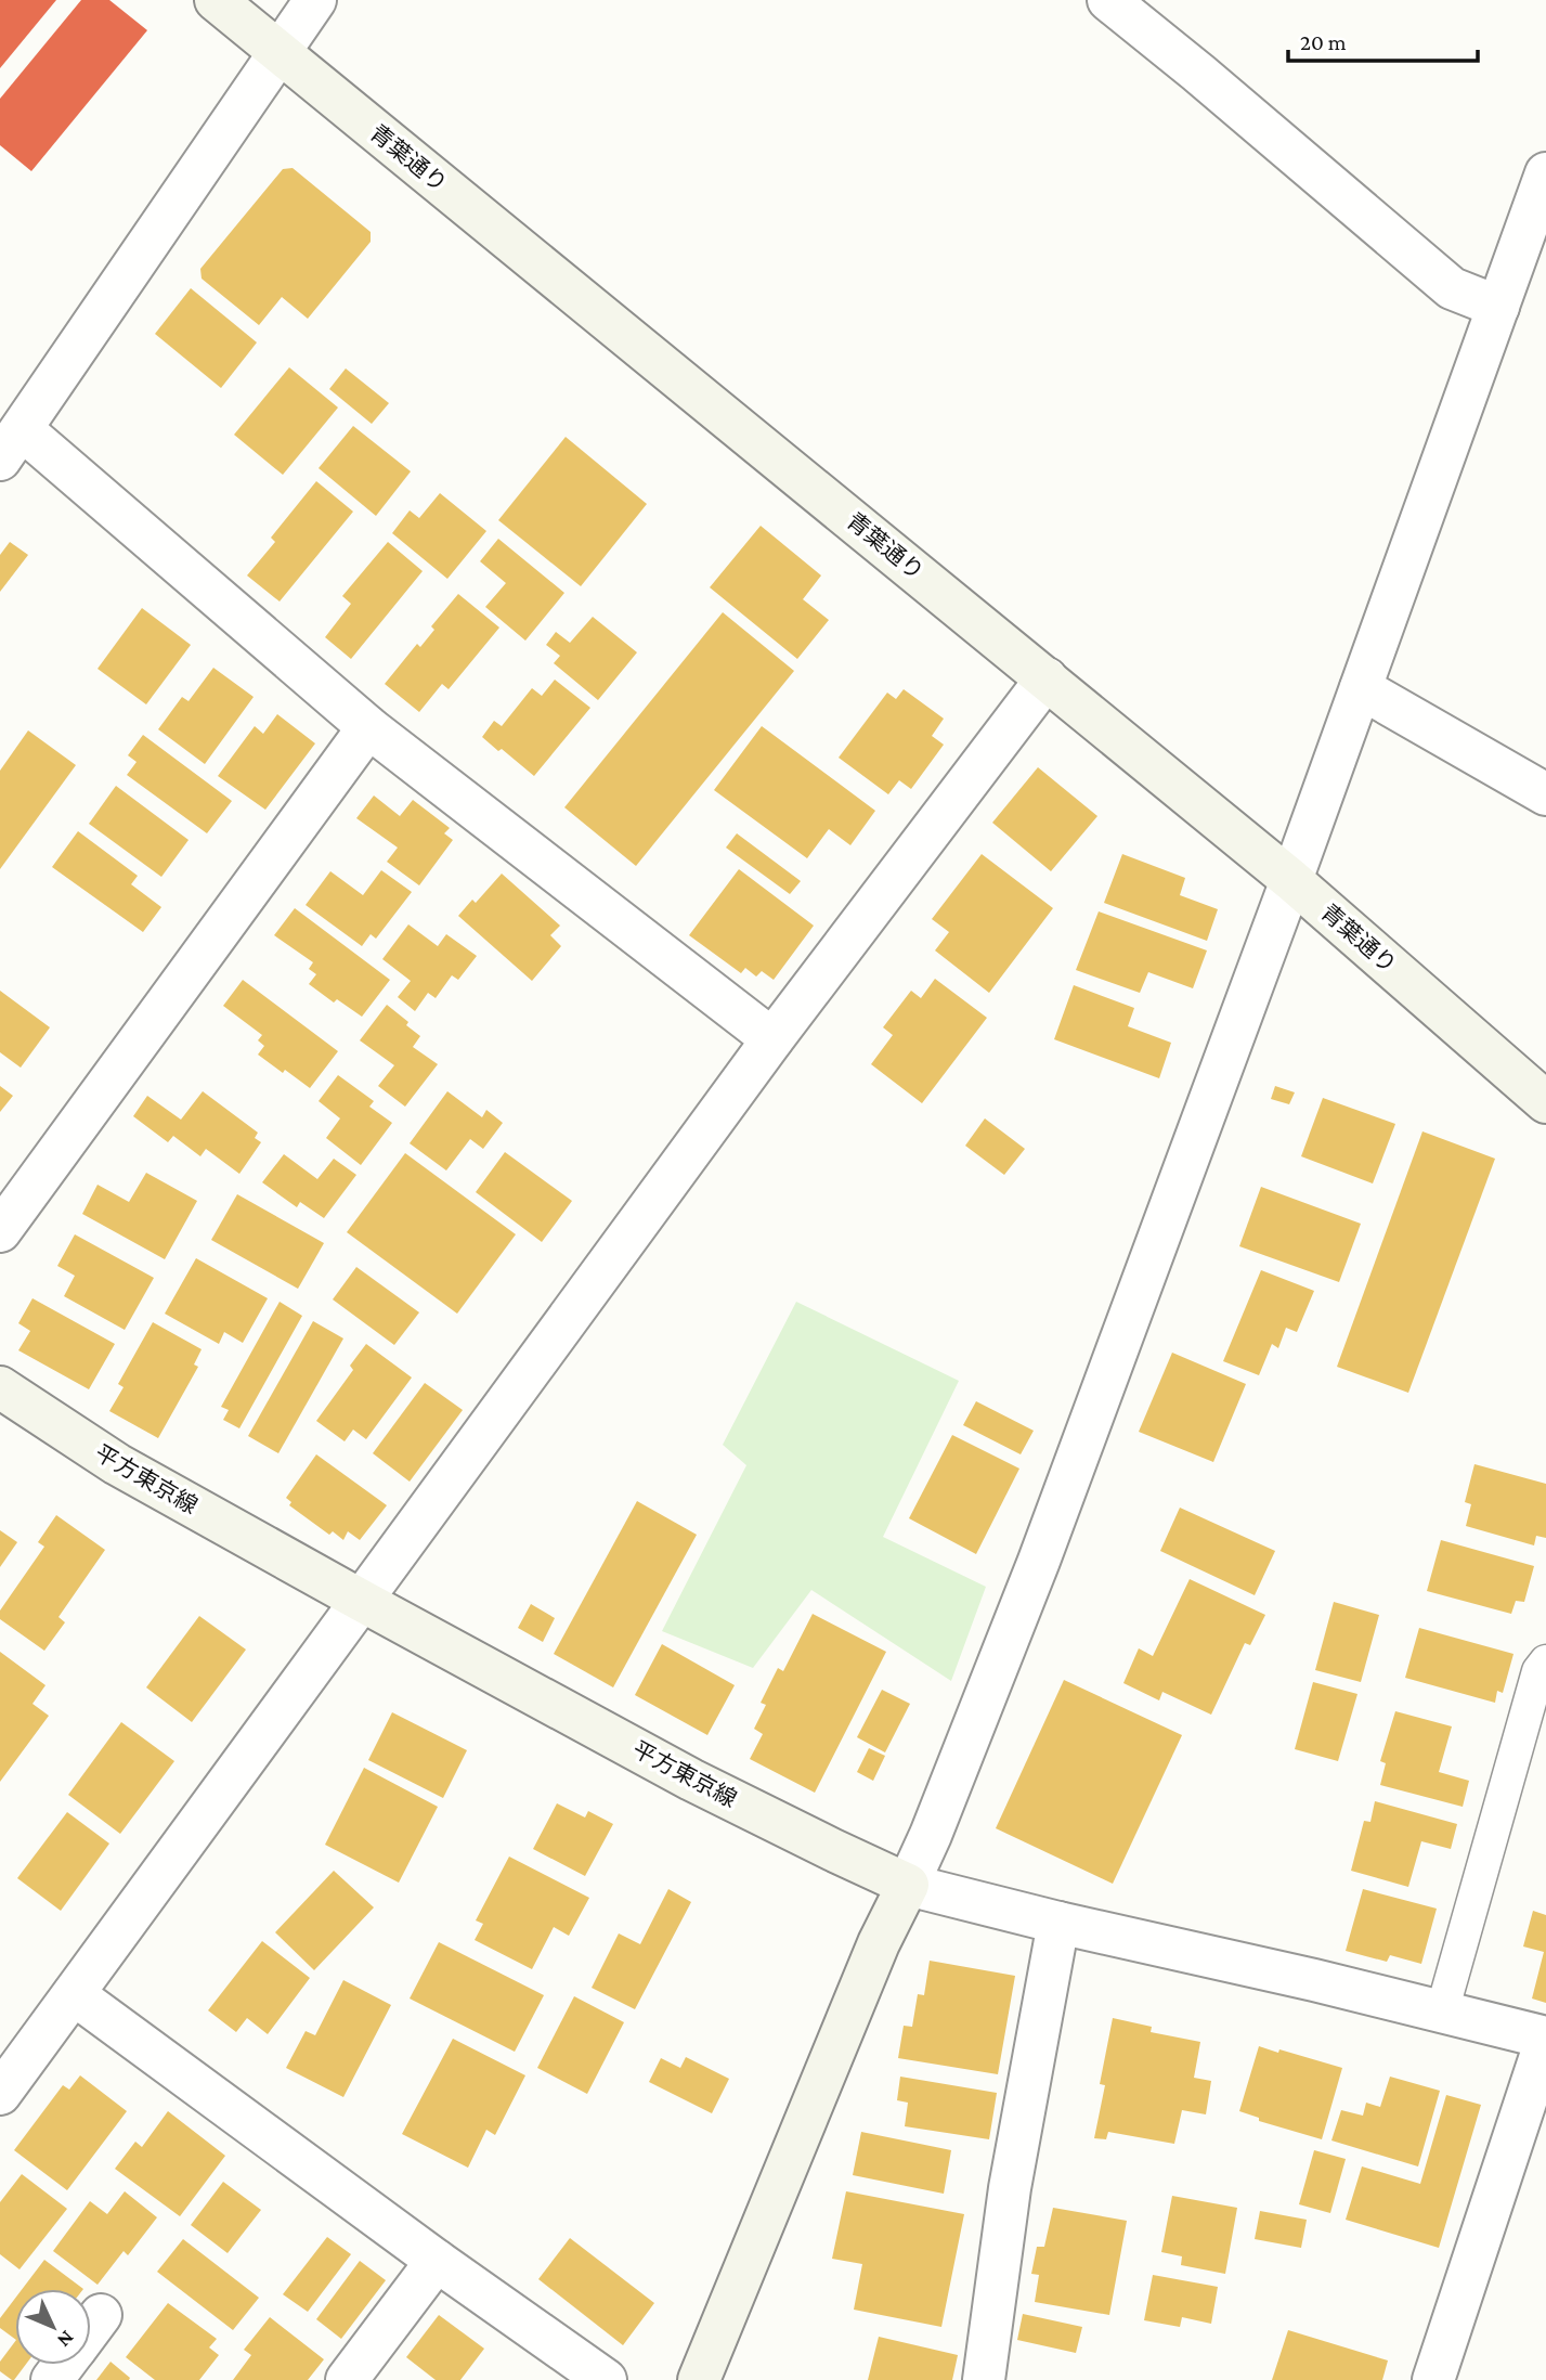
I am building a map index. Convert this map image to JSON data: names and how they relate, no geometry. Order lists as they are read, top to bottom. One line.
{"streets":{"street":["青葉通り","平方東京線"]},"scale_bar":"20 m","north":"bottom right"}
